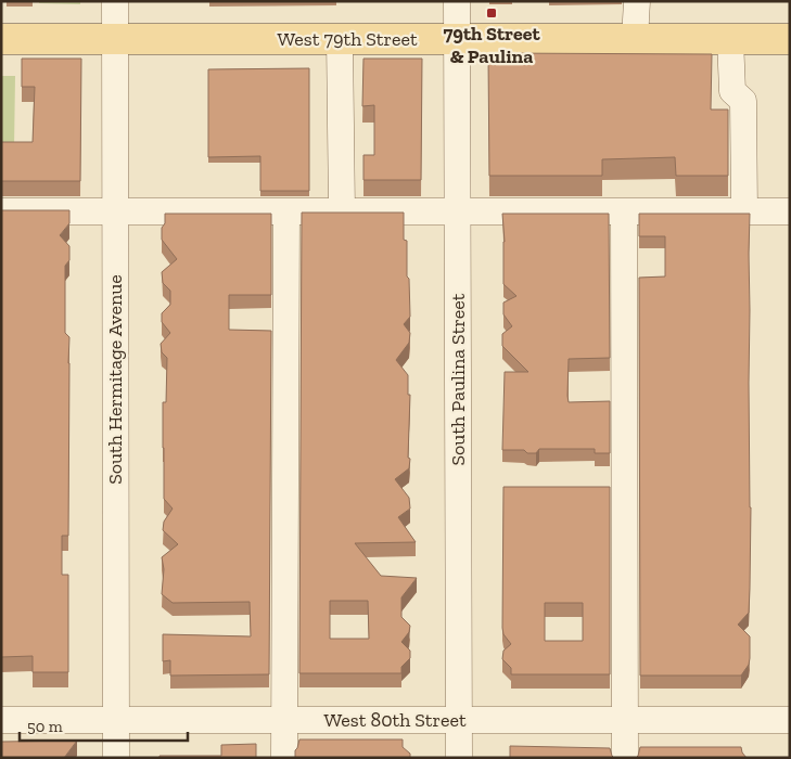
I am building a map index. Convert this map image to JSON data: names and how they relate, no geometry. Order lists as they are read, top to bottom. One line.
{"streets":{"main road":["West 79th Street"],"street":["South Hermitage Avenue","South Paulina Street","West 80th Street"]},"crossings":[["West 79th Street","South Hermitage Avenue"],["West 79th Street","South Paulina Street"],["South Hermitage Avenue","West 80th Street"],["South Paulina Street","West 80th Street"]],"places":{"transit":["79th Street & Paulina"]},"scale_bar":"50 m"}
